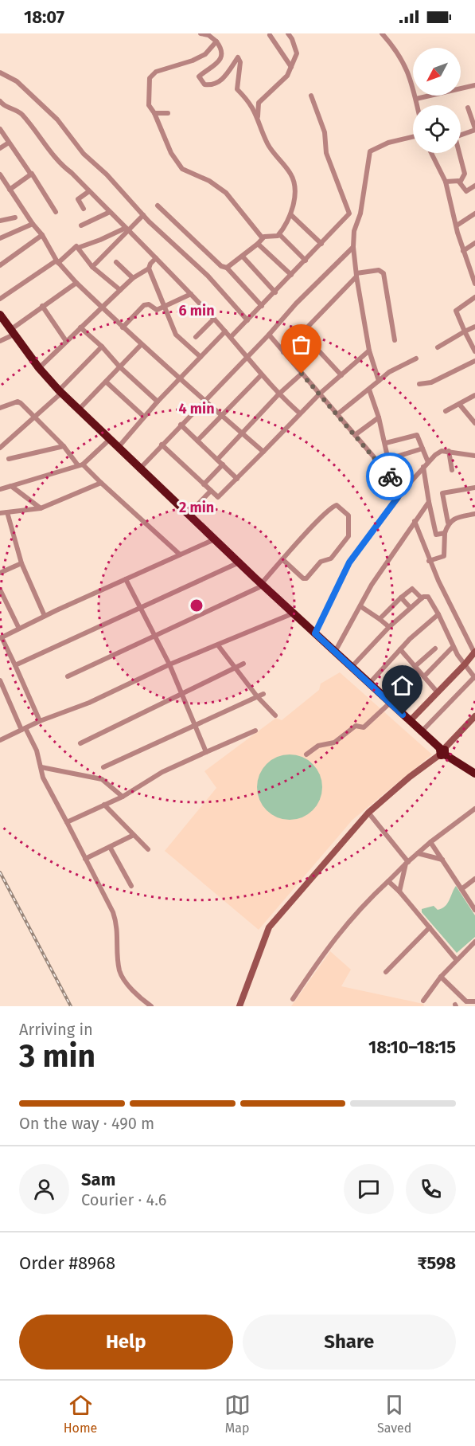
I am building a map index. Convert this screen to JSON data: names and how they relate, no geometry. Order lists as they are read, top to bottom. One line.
{"north":"bottom left","page":{"status":"18:07","heading":["3 min","Arriving in","18:10–18:15"],"panel":["Sam","Courier · 4.6","Order #8968","₹598"],"bar":"On the way · 490 m","buttons":["Help","Share"],"tabs":["Home","Map","Saved"]},"rings":["6 min","4 min","2 min"]}
